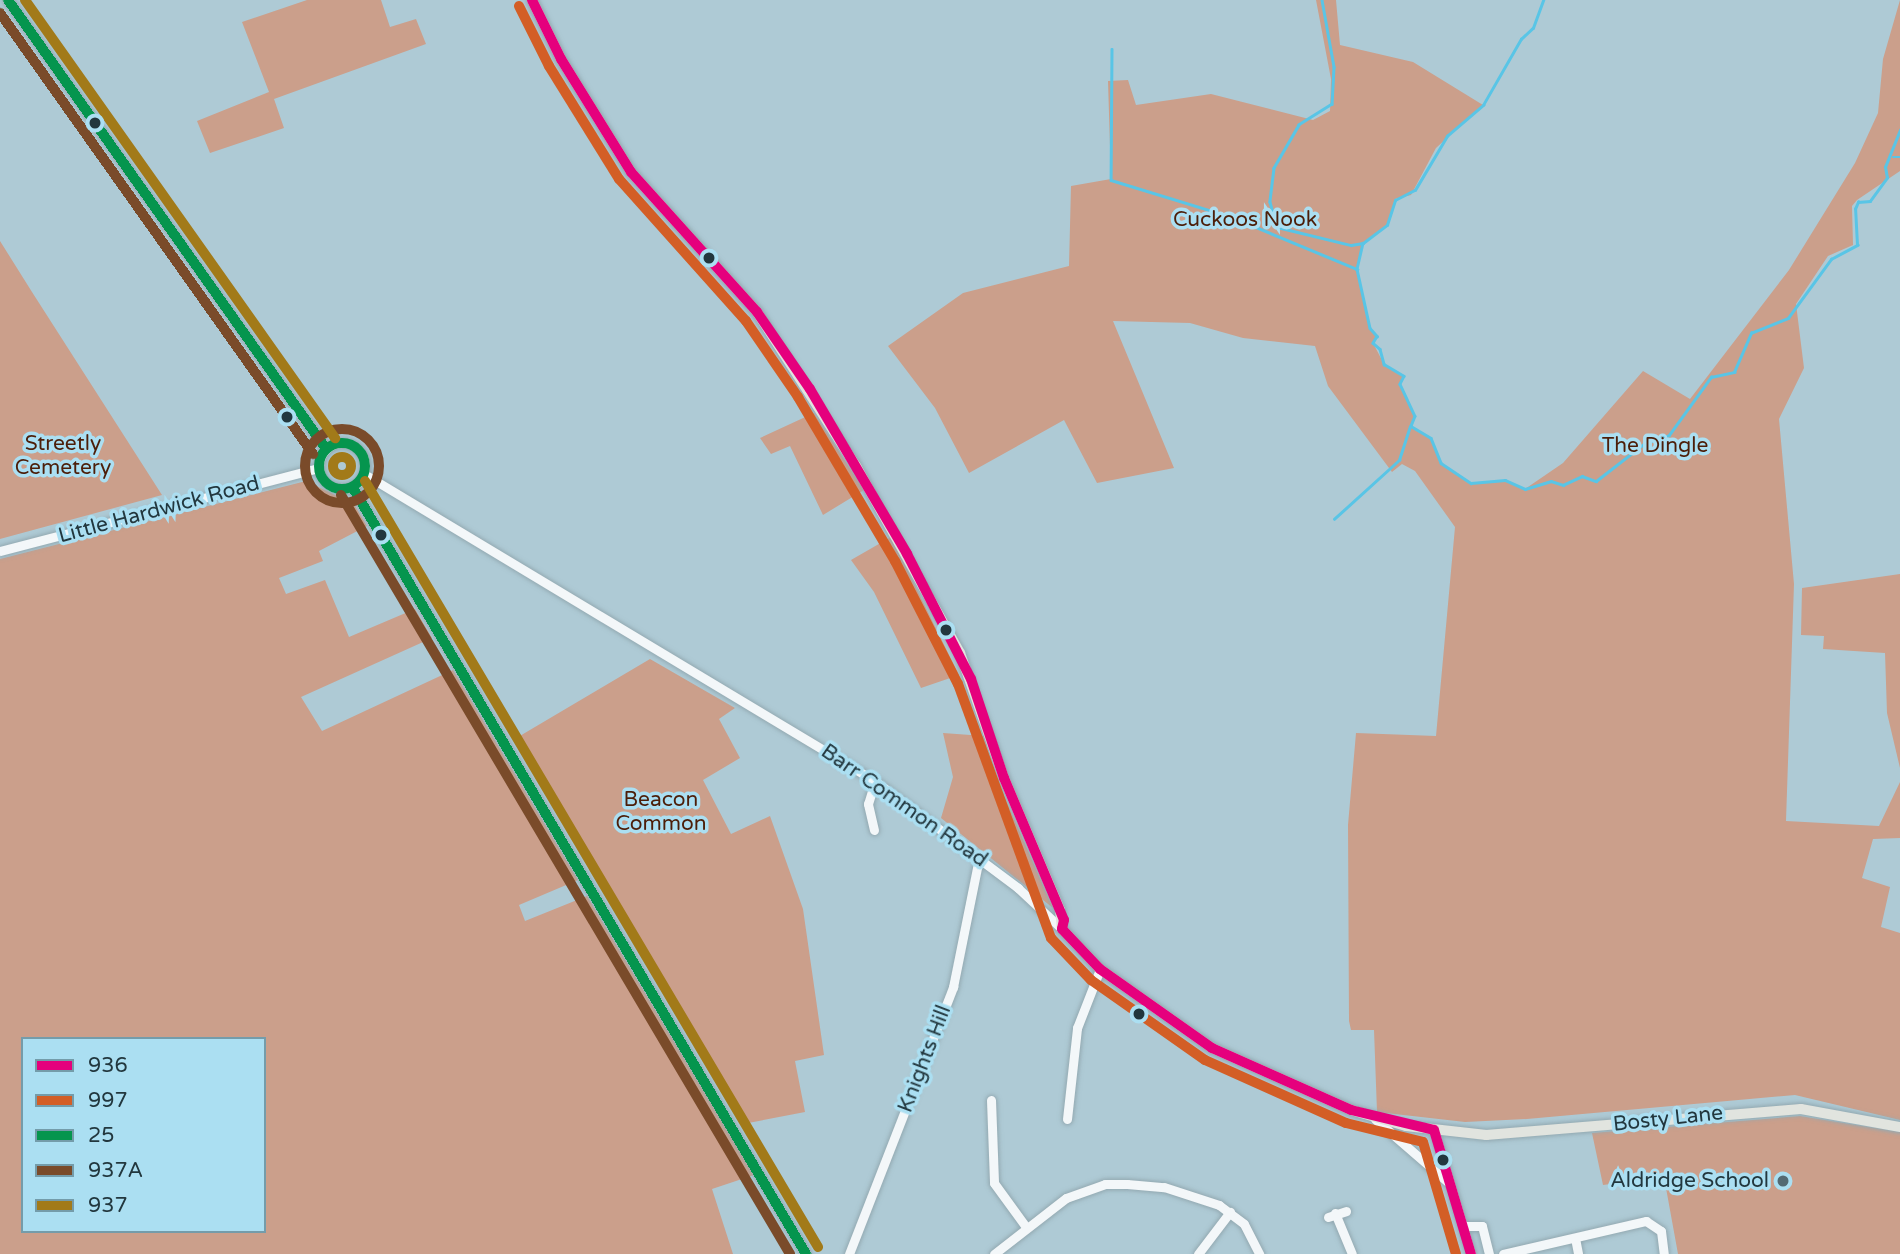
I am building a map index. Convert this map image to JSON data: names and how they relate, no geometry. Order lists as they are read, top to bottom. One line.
{"streets":{"main road":["Barr Common Road","Bosty Lane"],"street":["Little Hardwick Road","Knights Hill"]},"crossings":[["Little Hardwick Road","Barr Common Road"],["Barr Common Road","Knights Hill"],["Barr Common Road","Bosty Lane"]],"parks":["Cuckoos Nook","Streetly Cemetery","The Dingle","Beacon Common"],"places":["Aldridge School"],"lines":["transit line 936","transit line 25","transit line 937","transit line 997","transit line 937A"],"legend":["936","997","25","937A","937"]}
